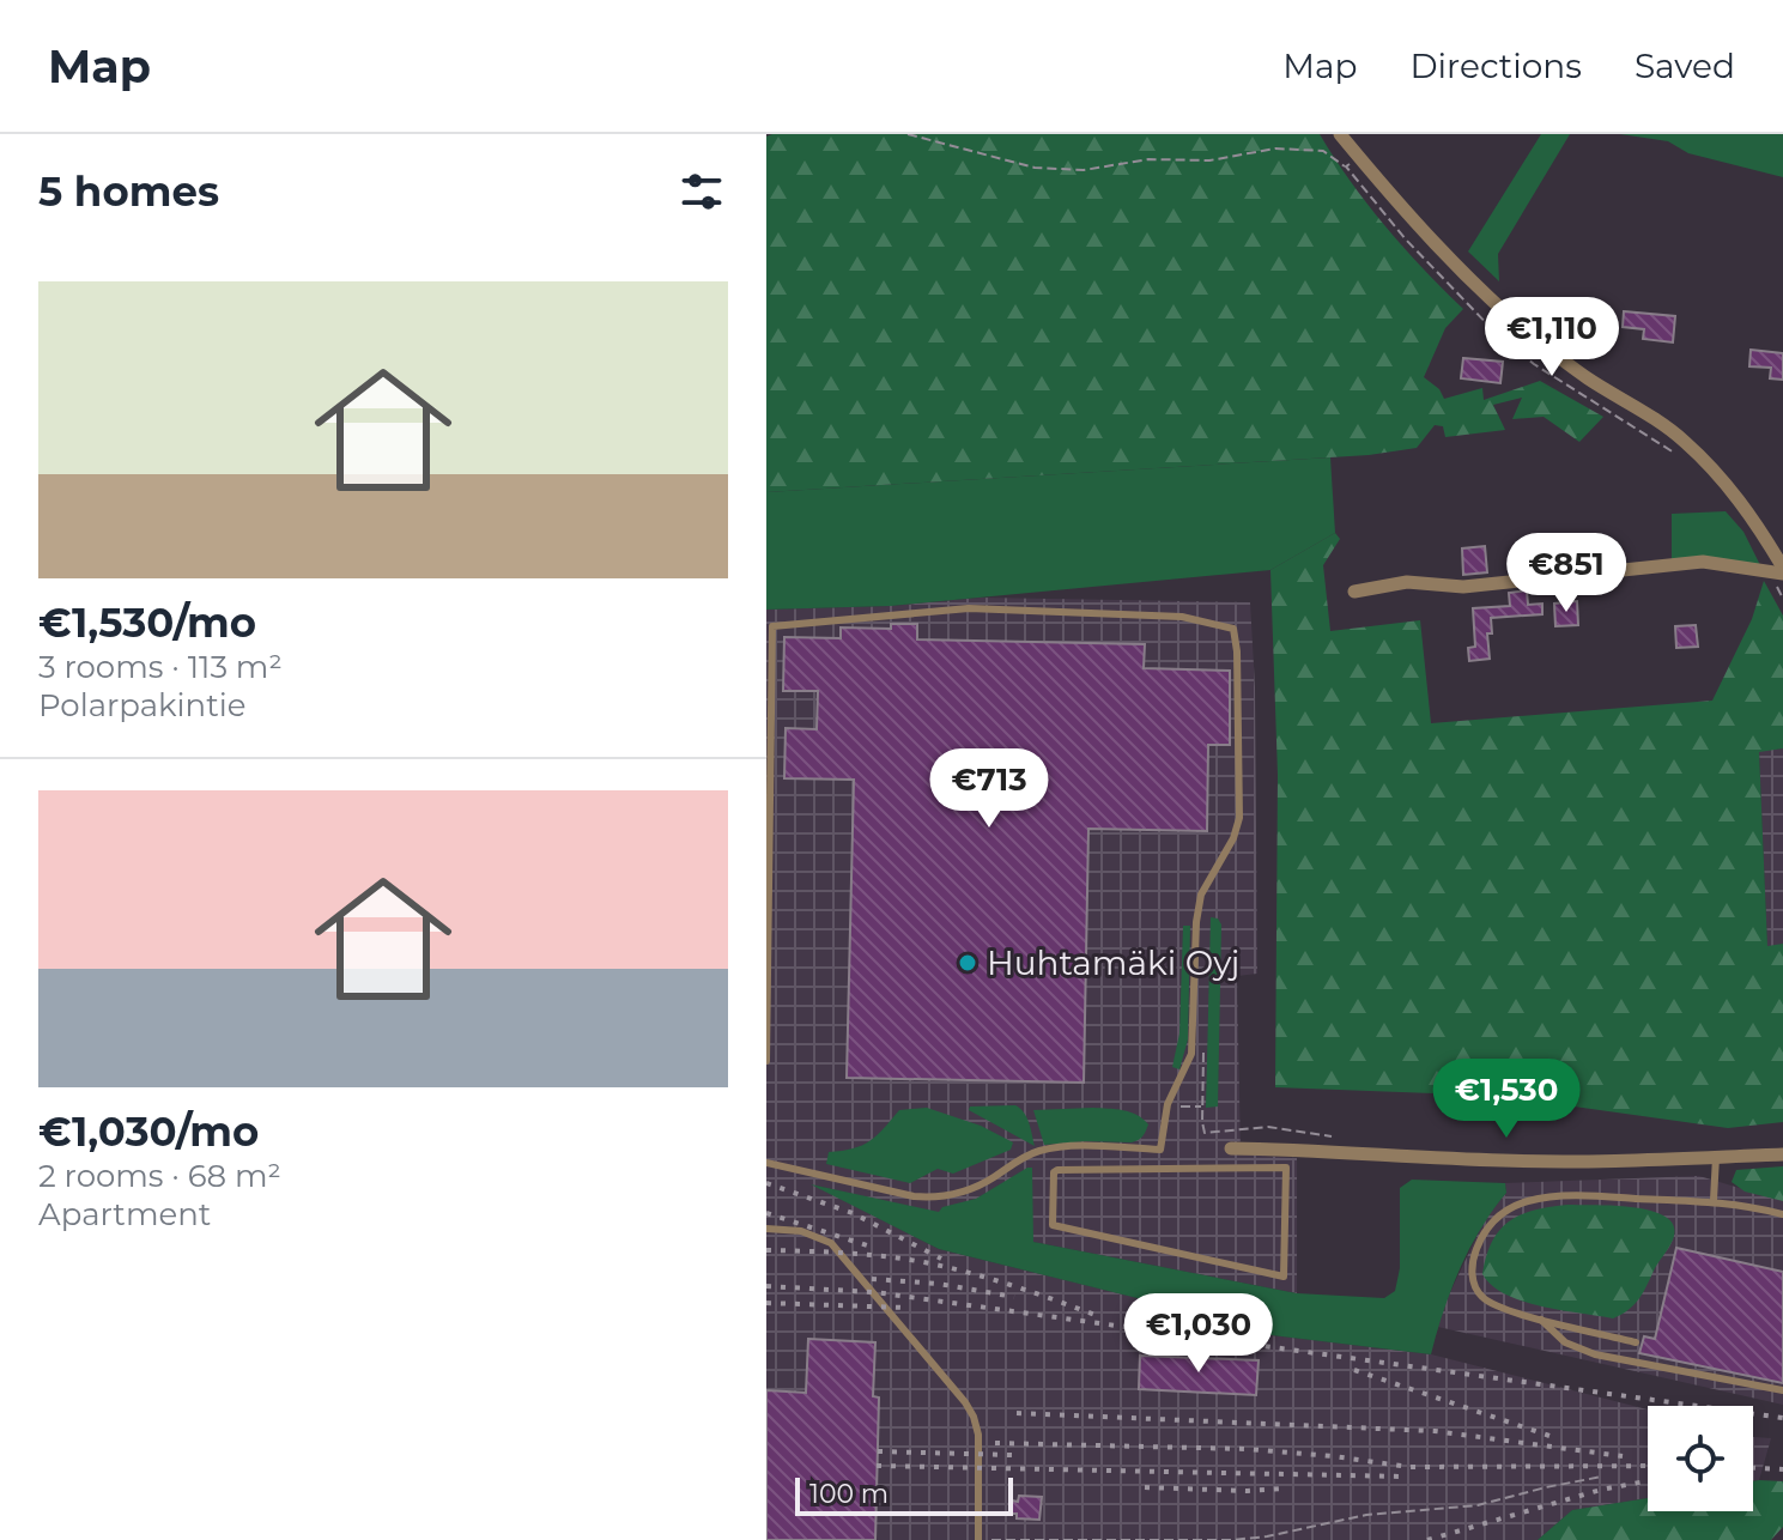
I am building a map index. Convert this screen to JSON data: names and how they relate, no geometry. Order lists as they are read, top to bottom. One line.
{"places":["Huhtamäki Oyj"],"scale_bar":"100 m","page":{"header":"Map","nav":["Map","Directions","Saved"],"heading":"5 homes","list":[{"name":"€1,530/mo","note":"3 rooms · 113 m² · Polarpakintie"},{"name":"€1,030/mo","note":"2 rooms · 68 m² · Apartment"}],"price":["€1,110","€851","€713","€1,530","€1,030"],"scale":"100 m"}}
